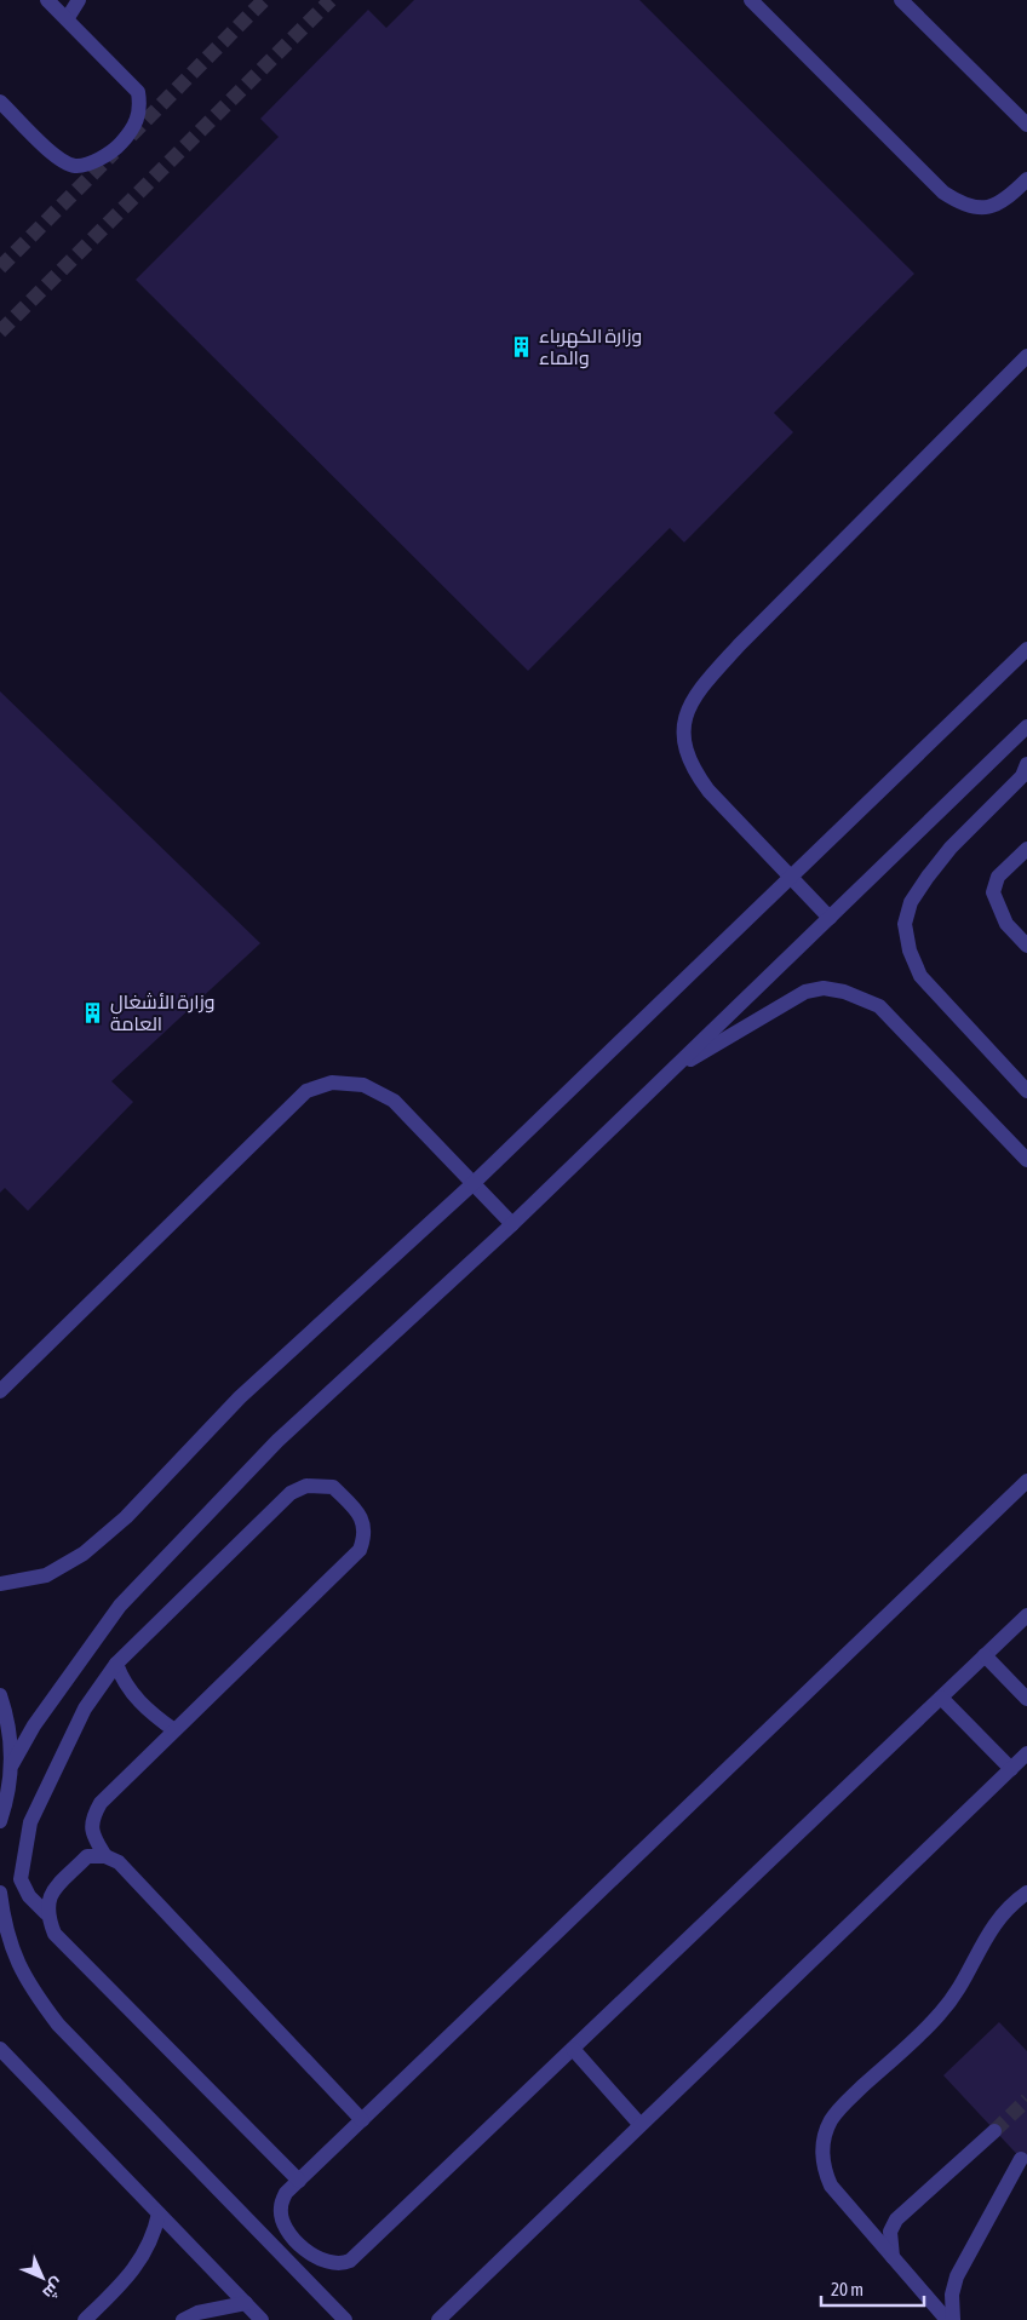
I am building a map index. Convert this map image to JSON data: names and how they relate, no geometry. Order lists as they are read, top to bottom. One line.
{"places":{"building":["وزارة الكهرباء والماء","وزارة الأشغال العامة"]},"scale_bar":"20 m","north":"bottom right"}
